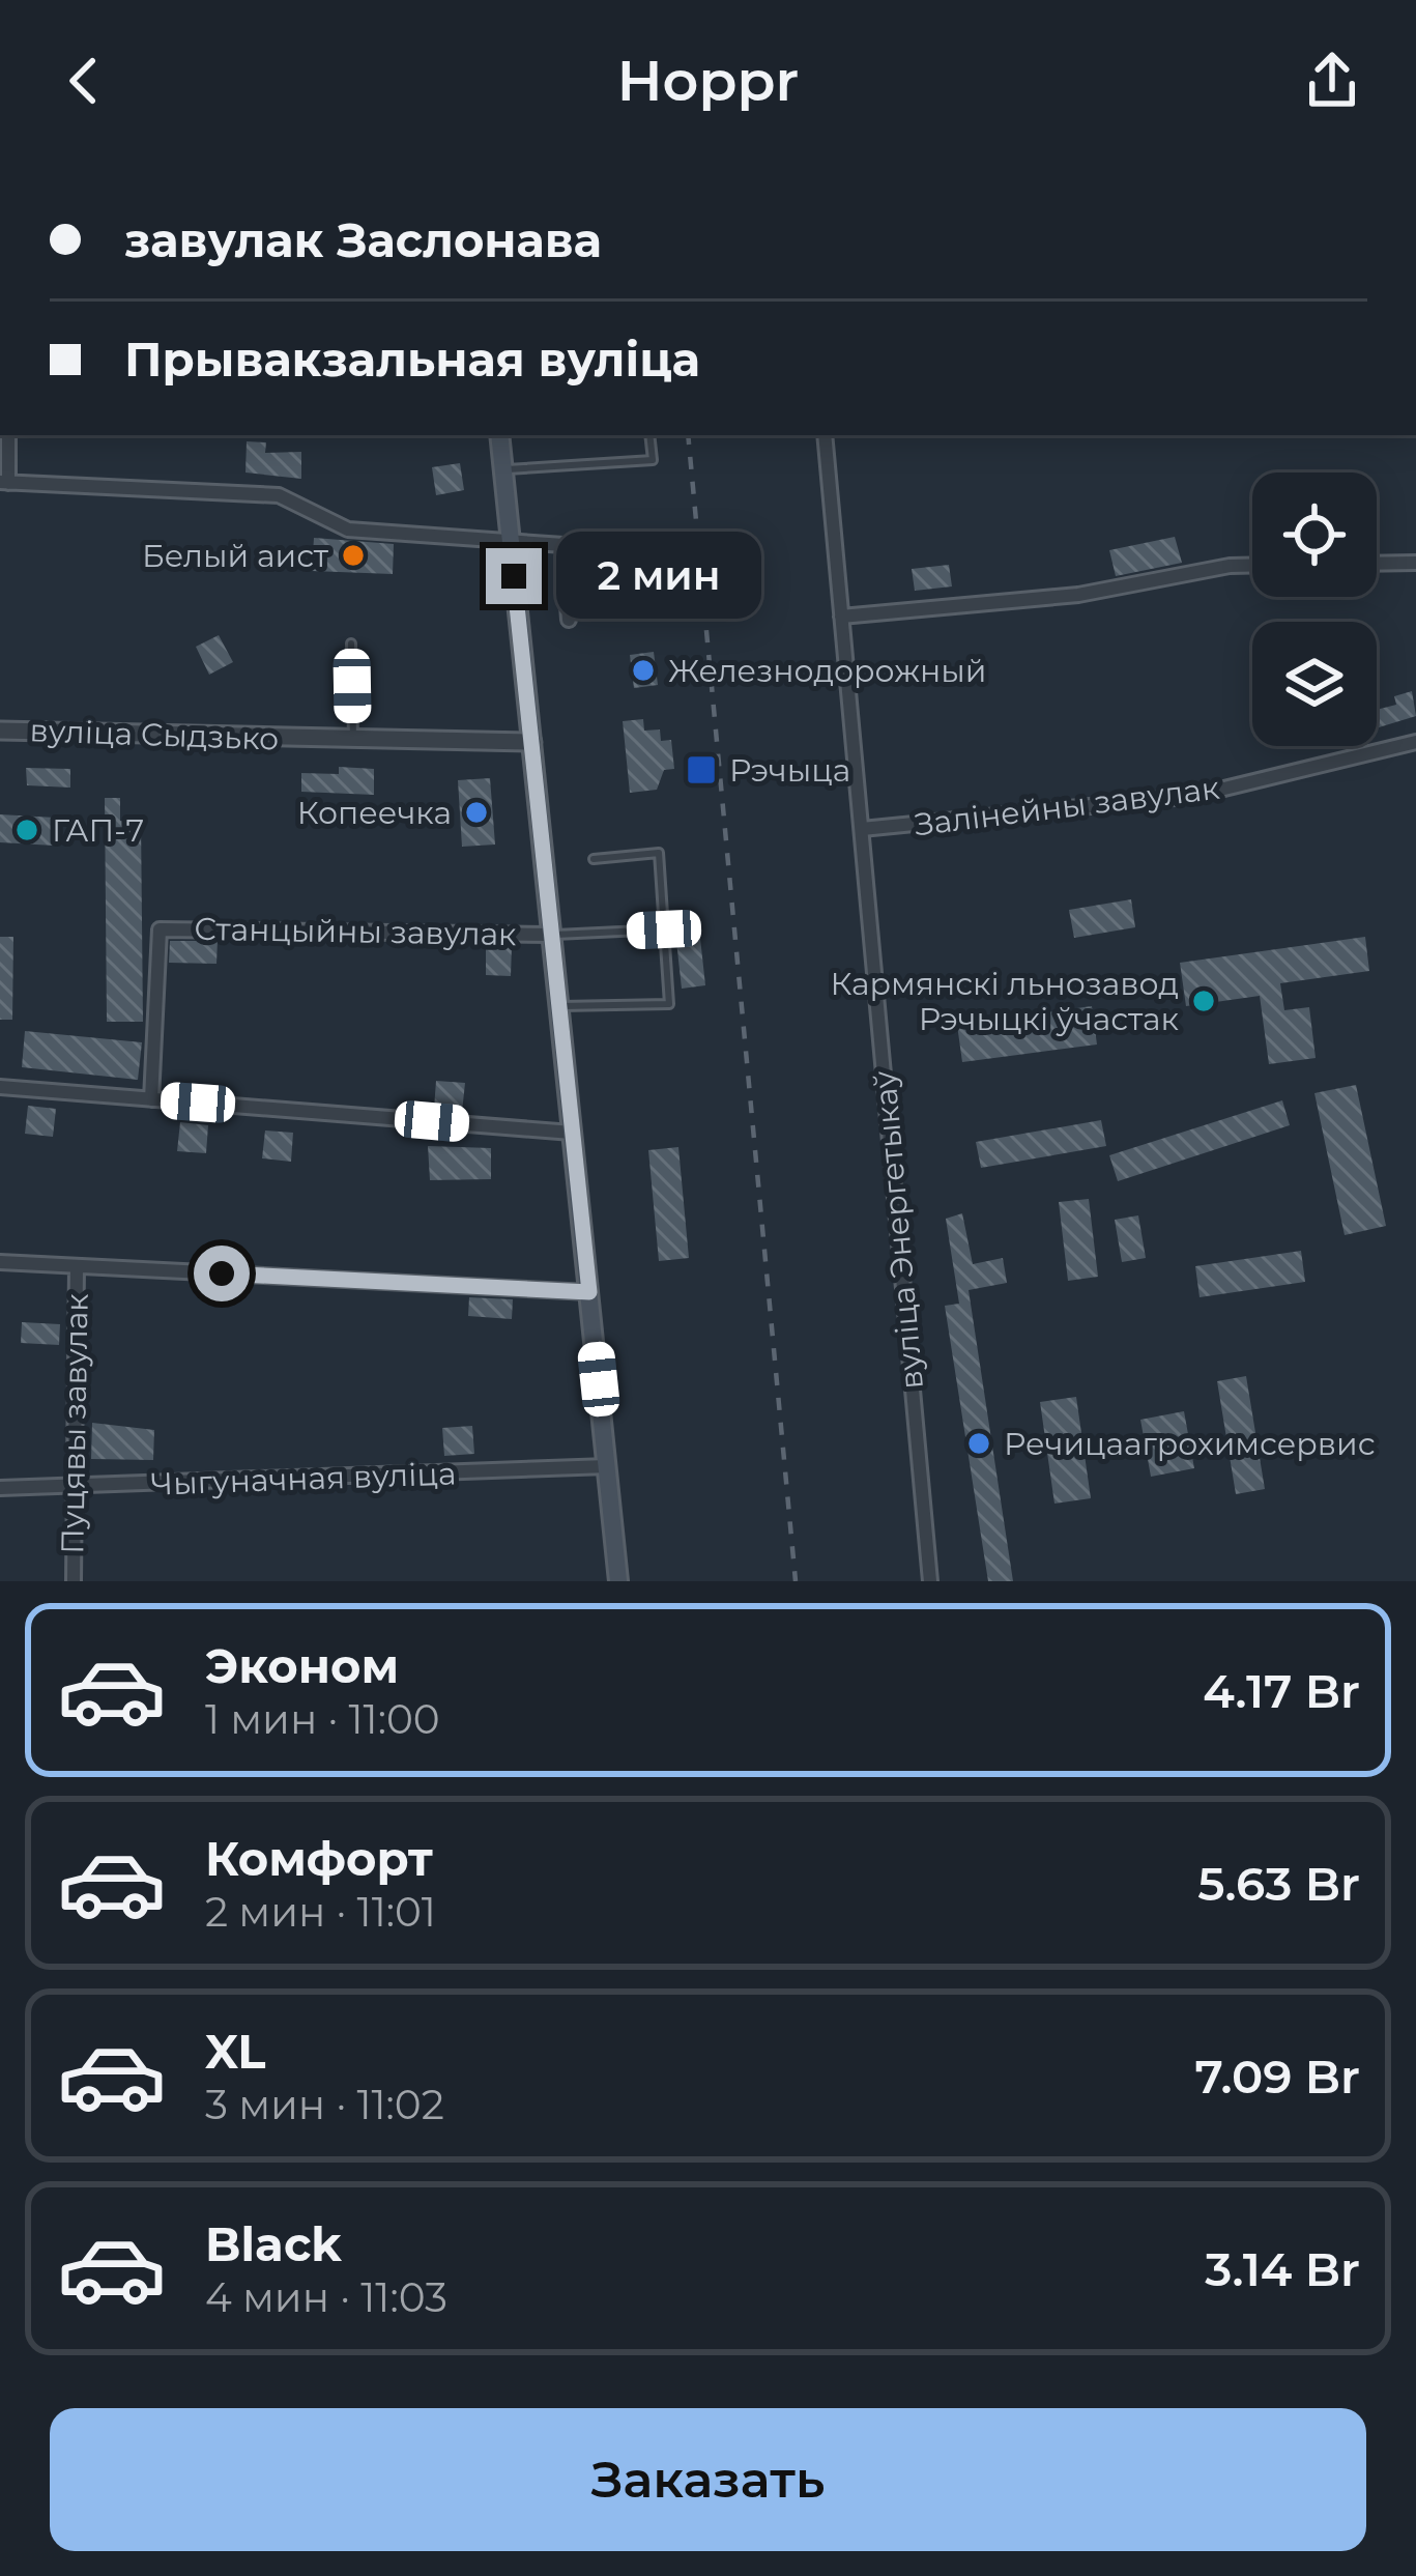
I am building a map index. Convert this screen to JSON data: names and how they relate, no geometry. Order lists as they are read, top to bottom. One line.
{"streets":{"street":["вуліца Сыдзько","Залінейны завулак","Станцыйны завулак","вуліца Энергетыкаў","Пуцявы завулак","Чыгуначная вуліца"]},"crossings":[["Залінейны завулак","вуліца Энергетыкаў"],["Пуцявы завулак","Чыгуначная вуліца"]],"places":{"other":["Белый аист","Железнодорожный","Копеечка","ГАП-7","Кармянскі льнозавод Рэчыцкі ўчастак","Речицаагрохимсервис"],"transit":["Рэчыца"]},"page":{"header":"Hoppr","banner":["завулак Заслонава","Прывакзальная вуліца"],"bubble":"2 мин","list":[{"name":"Эконом","note":"1 мин · 11:00","value":"4.17 Br"},{"name":"Комфорт","note":"2 мин · 11:01","value":"5.63 Br"},{"name":"XL","note":"3 мин · 11:02","value":"7.09 Br"},{"name":"Black","note":"4 мин · 11:03","value":"3.14 Br"}],"buttons":"Заказать"}}
